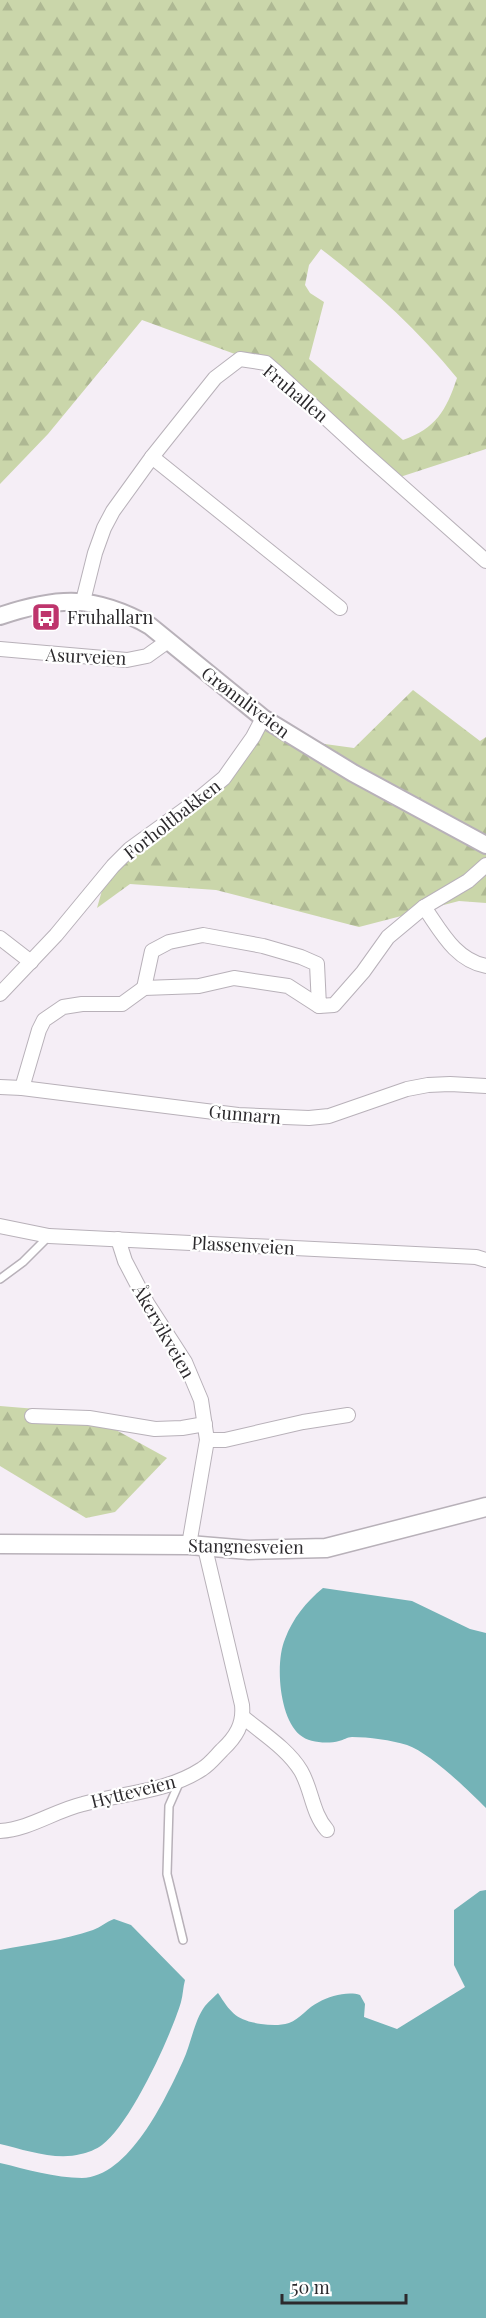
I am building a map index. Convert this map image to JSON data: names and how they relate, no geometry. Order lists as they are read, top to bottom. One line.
{"streets":{"main road":["Stangnesveien"],"street":["Fruhallen","Asurveien","Grønnliveien","Forholtbakken","Gunnarn","Plassenveien","Åkervikveien","Hytteveien"]},"crossings":[["Fruhallen","Grønnliveien"],["Asurveien","Grønnliveien"],["Grønnliveien","Forholtbakken"],["Plassenveien","Åkervikveien"],["Åkervikveien","Stangnesveien"]],"places":{"bus stop":["Fruhallarn"]},"scale_bar":"50 m"}
